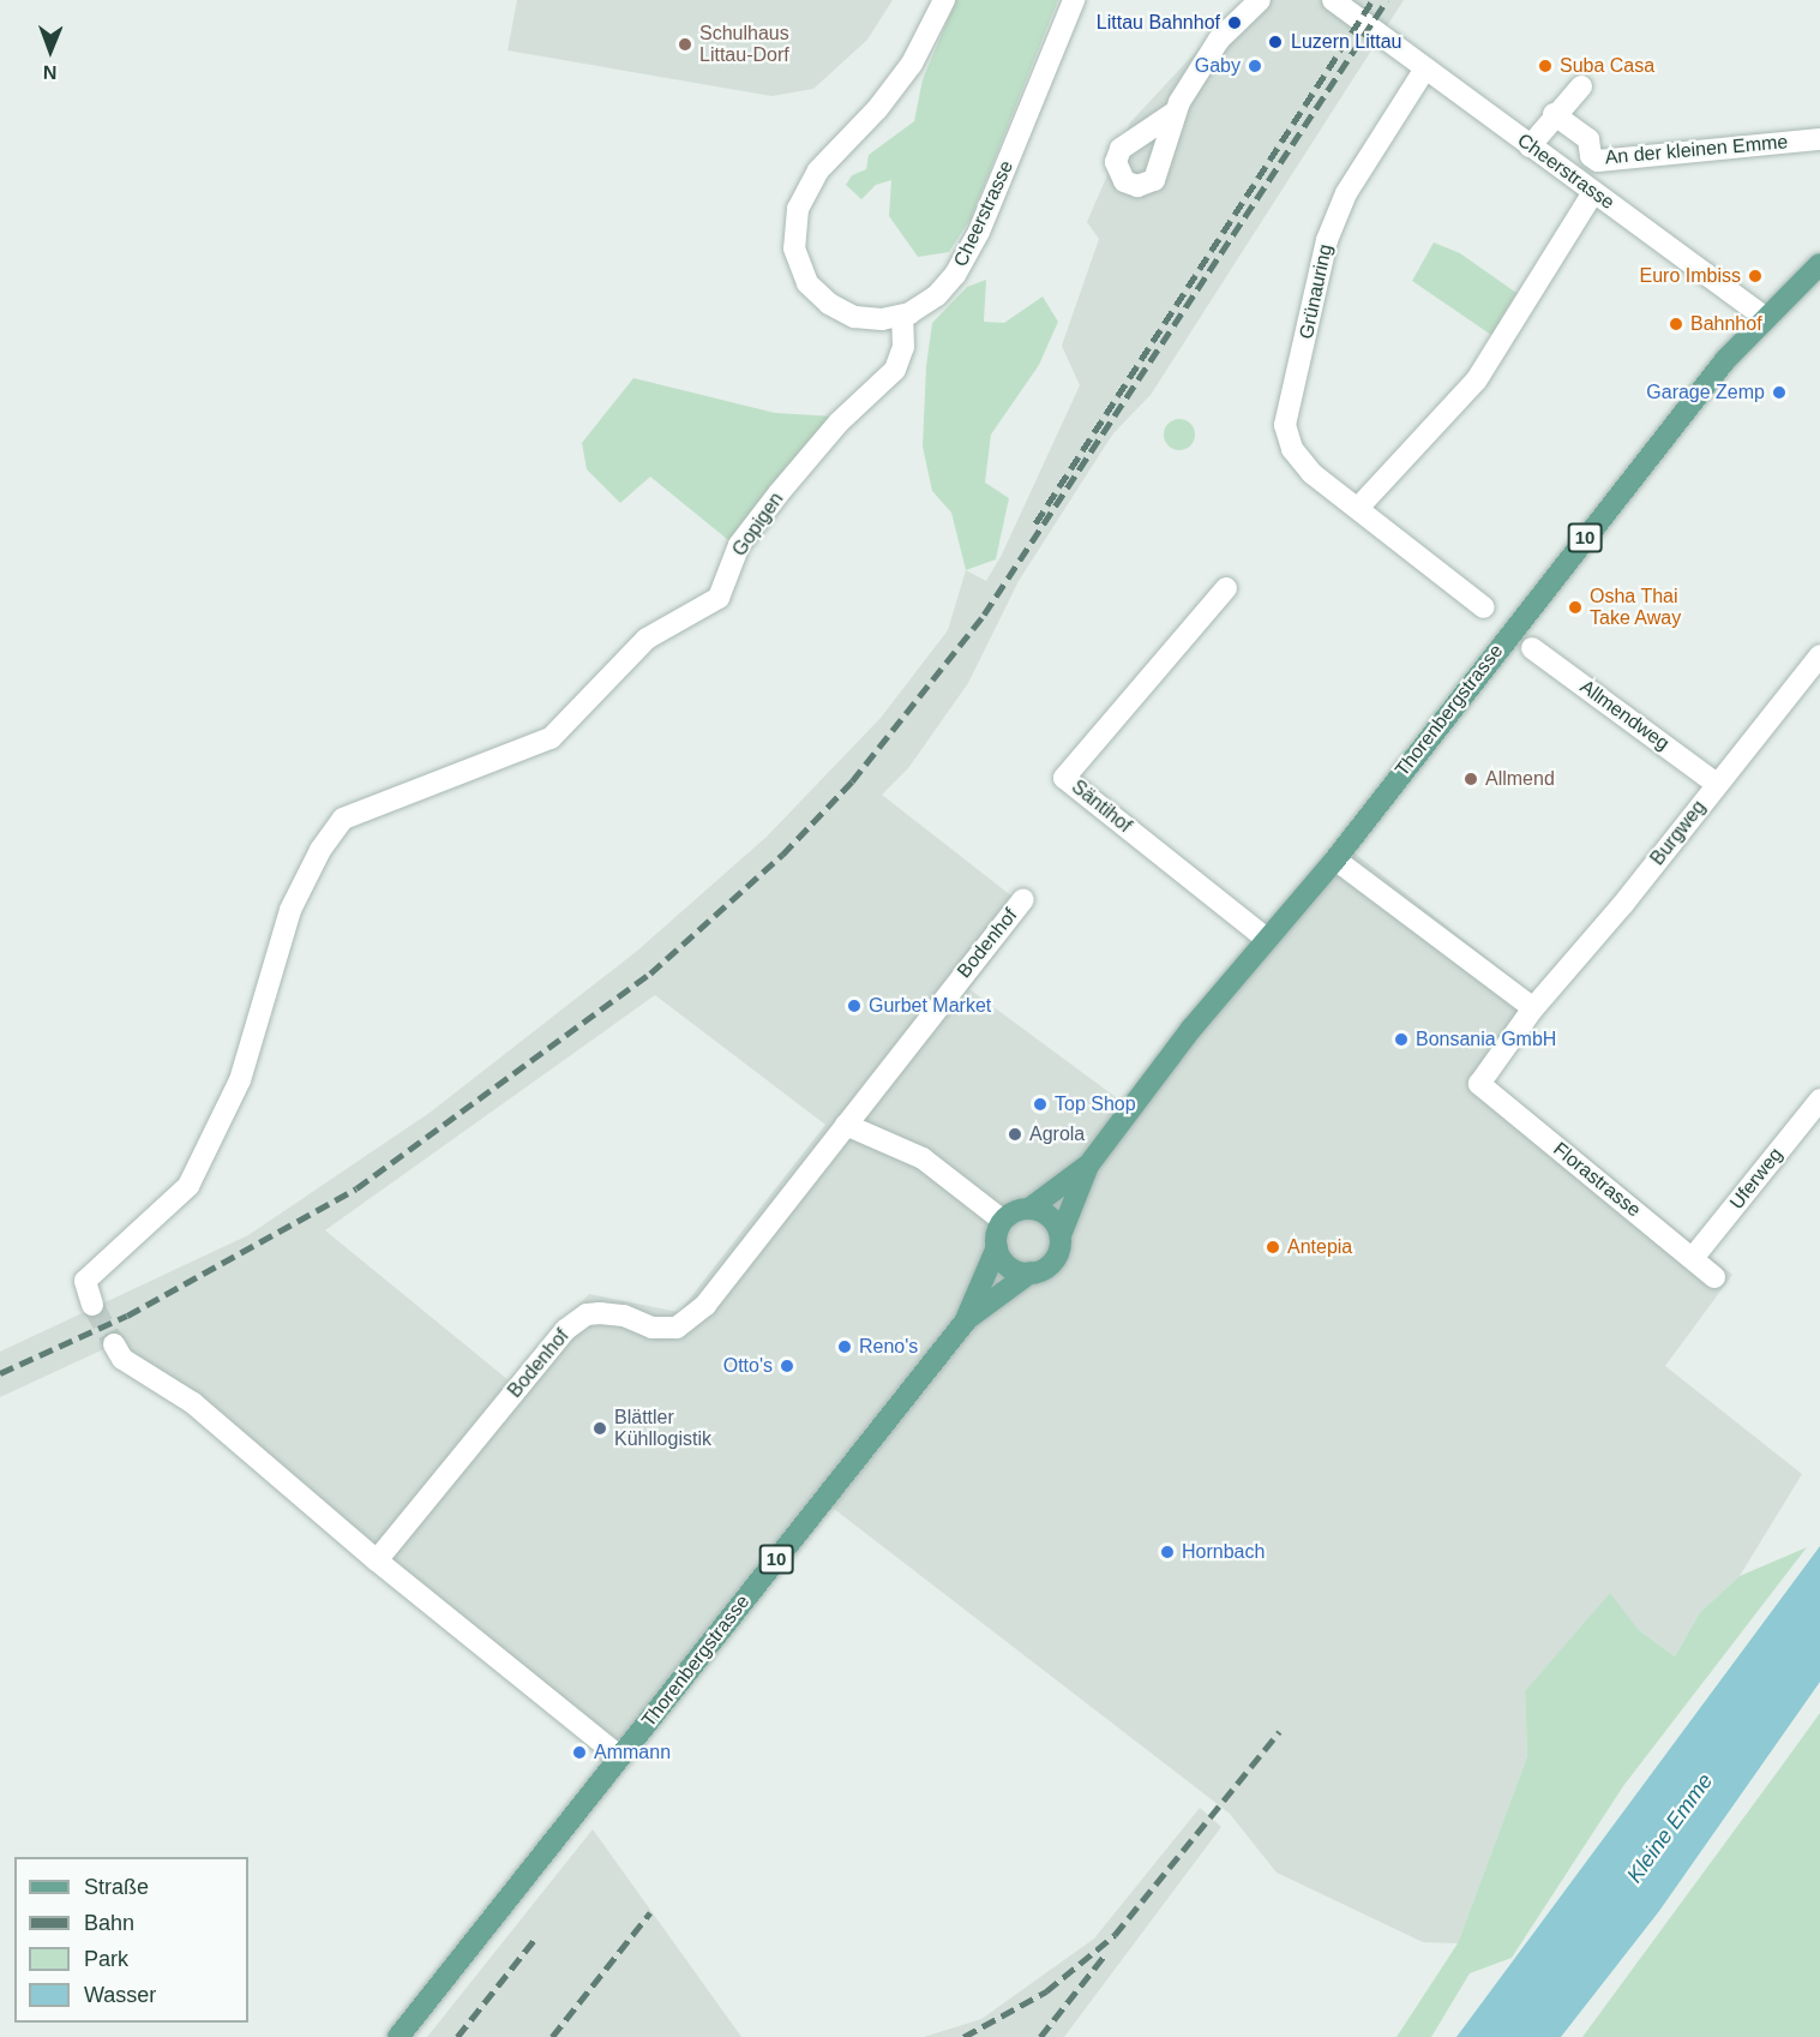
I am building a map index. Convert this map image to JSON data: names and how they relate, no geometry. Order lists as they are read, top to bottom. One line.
{"streets":{"main road":["10","Thorenbergstrasse"],"street":["An der kleinen Emme","Cheerstrasse","Grünauring","Gopigen","Allmendweg","Säntihof","Burgweg","Bodenhof","Uferweg","Florastrasse"]},"crossings":[["Cheerstrasse","Grünauring"],["Cheerstrasse","Gopigen"],["Cheerstrasse","Thorenbergstrasse"],["10","Thorenbergstrasse"],["Thorenbergstrasse","Säntihof"],["Allmendweg","Burgweg"],["Burgweg","Florastrasse"],["Uferweg","Florastrasse"]],"water":["Kleine Emme"],"places":["Littau Bahnhof","Luzern Littau","Schulhaus Littau-Dorf","Gaby","Suba Casa","Euro Imbiss","Bahnhof","Garage Zemp","Osha Thai Take Away","Allmend","Gurbet Market","Bonsania GmbH","Top Shop","Agrola","Antepia","Reno's","Otto's","Blättler Kühllogistik","Hornbach","Ammann"],"legend":["Straße","Bahn","Park","Wasser"],"north":"bottom"}
